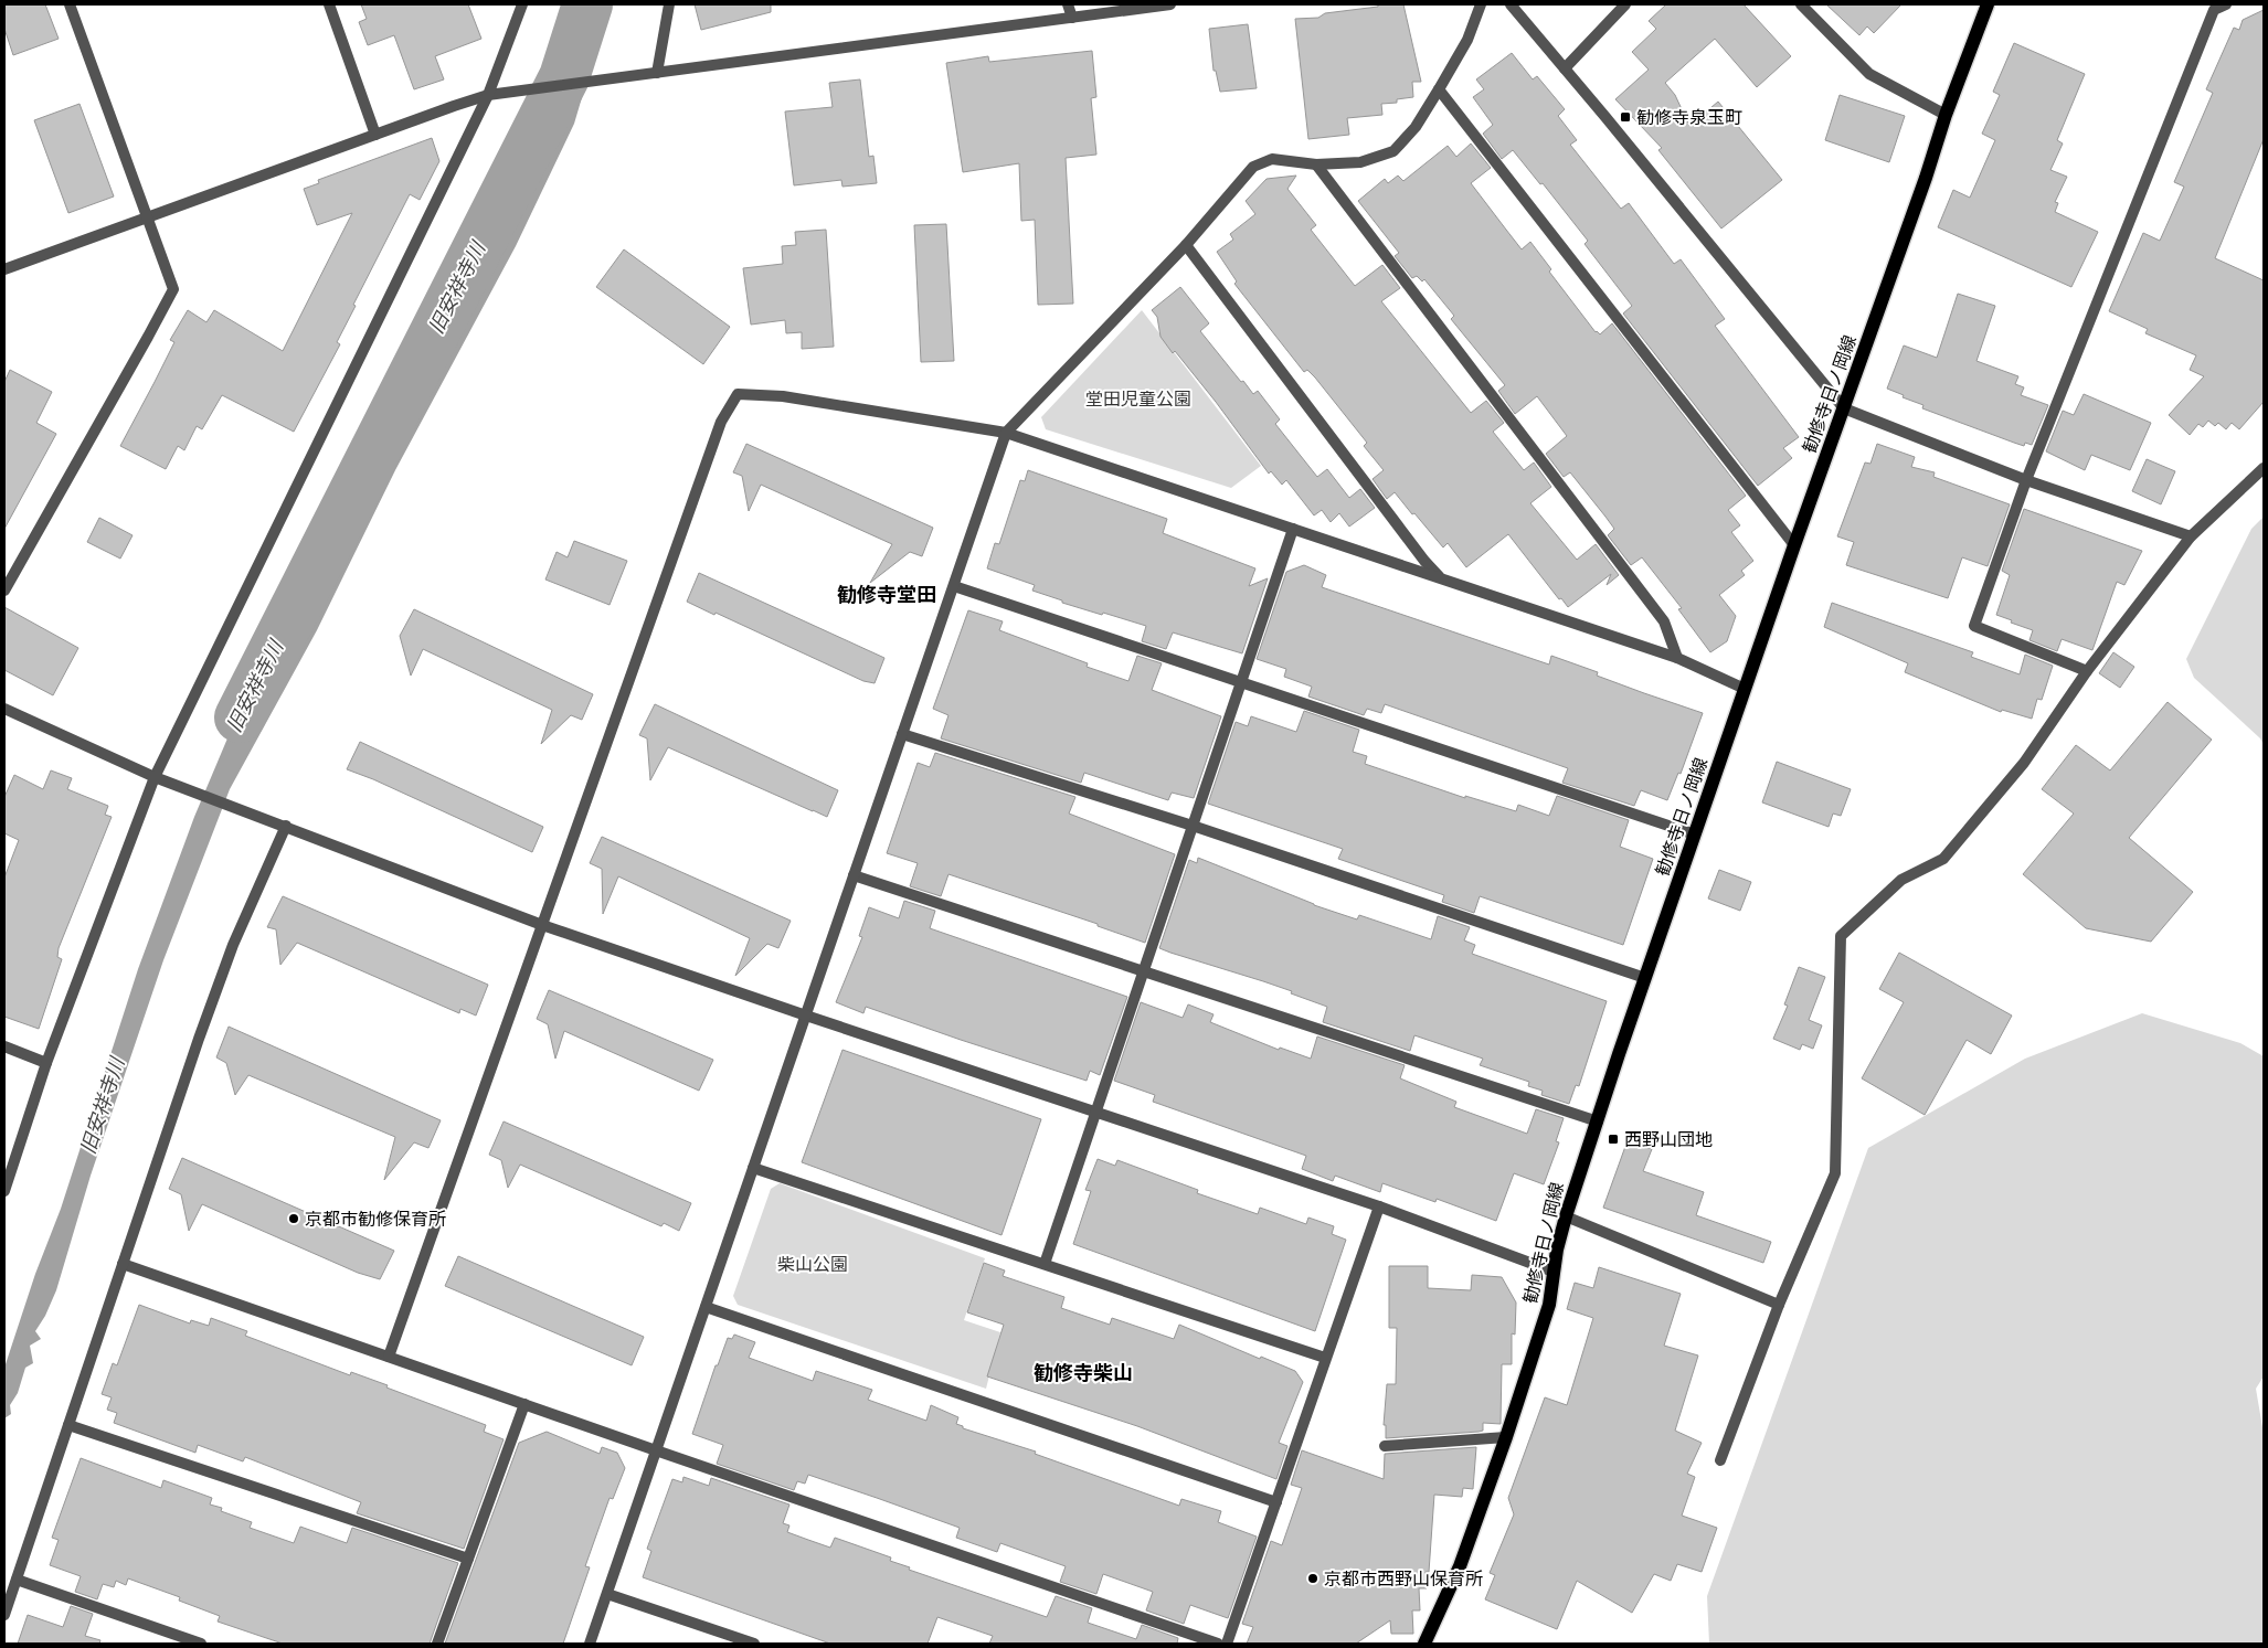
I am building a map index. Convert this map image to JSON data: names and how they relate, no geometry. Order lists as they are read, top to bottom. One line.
{"streets":{"main road":["勧修寺日ノ岡線"]},"districts":["勧修寺堂田","勧修寺柴山"],"water":["旧安祥寺川"],"parks":["堂田児童公園","柴山公園"],"places":{"transit":["勧修寺泉玉町","西野山団地"],"other":["京都市勧修保育所","京都市西野山保育所"]}}
